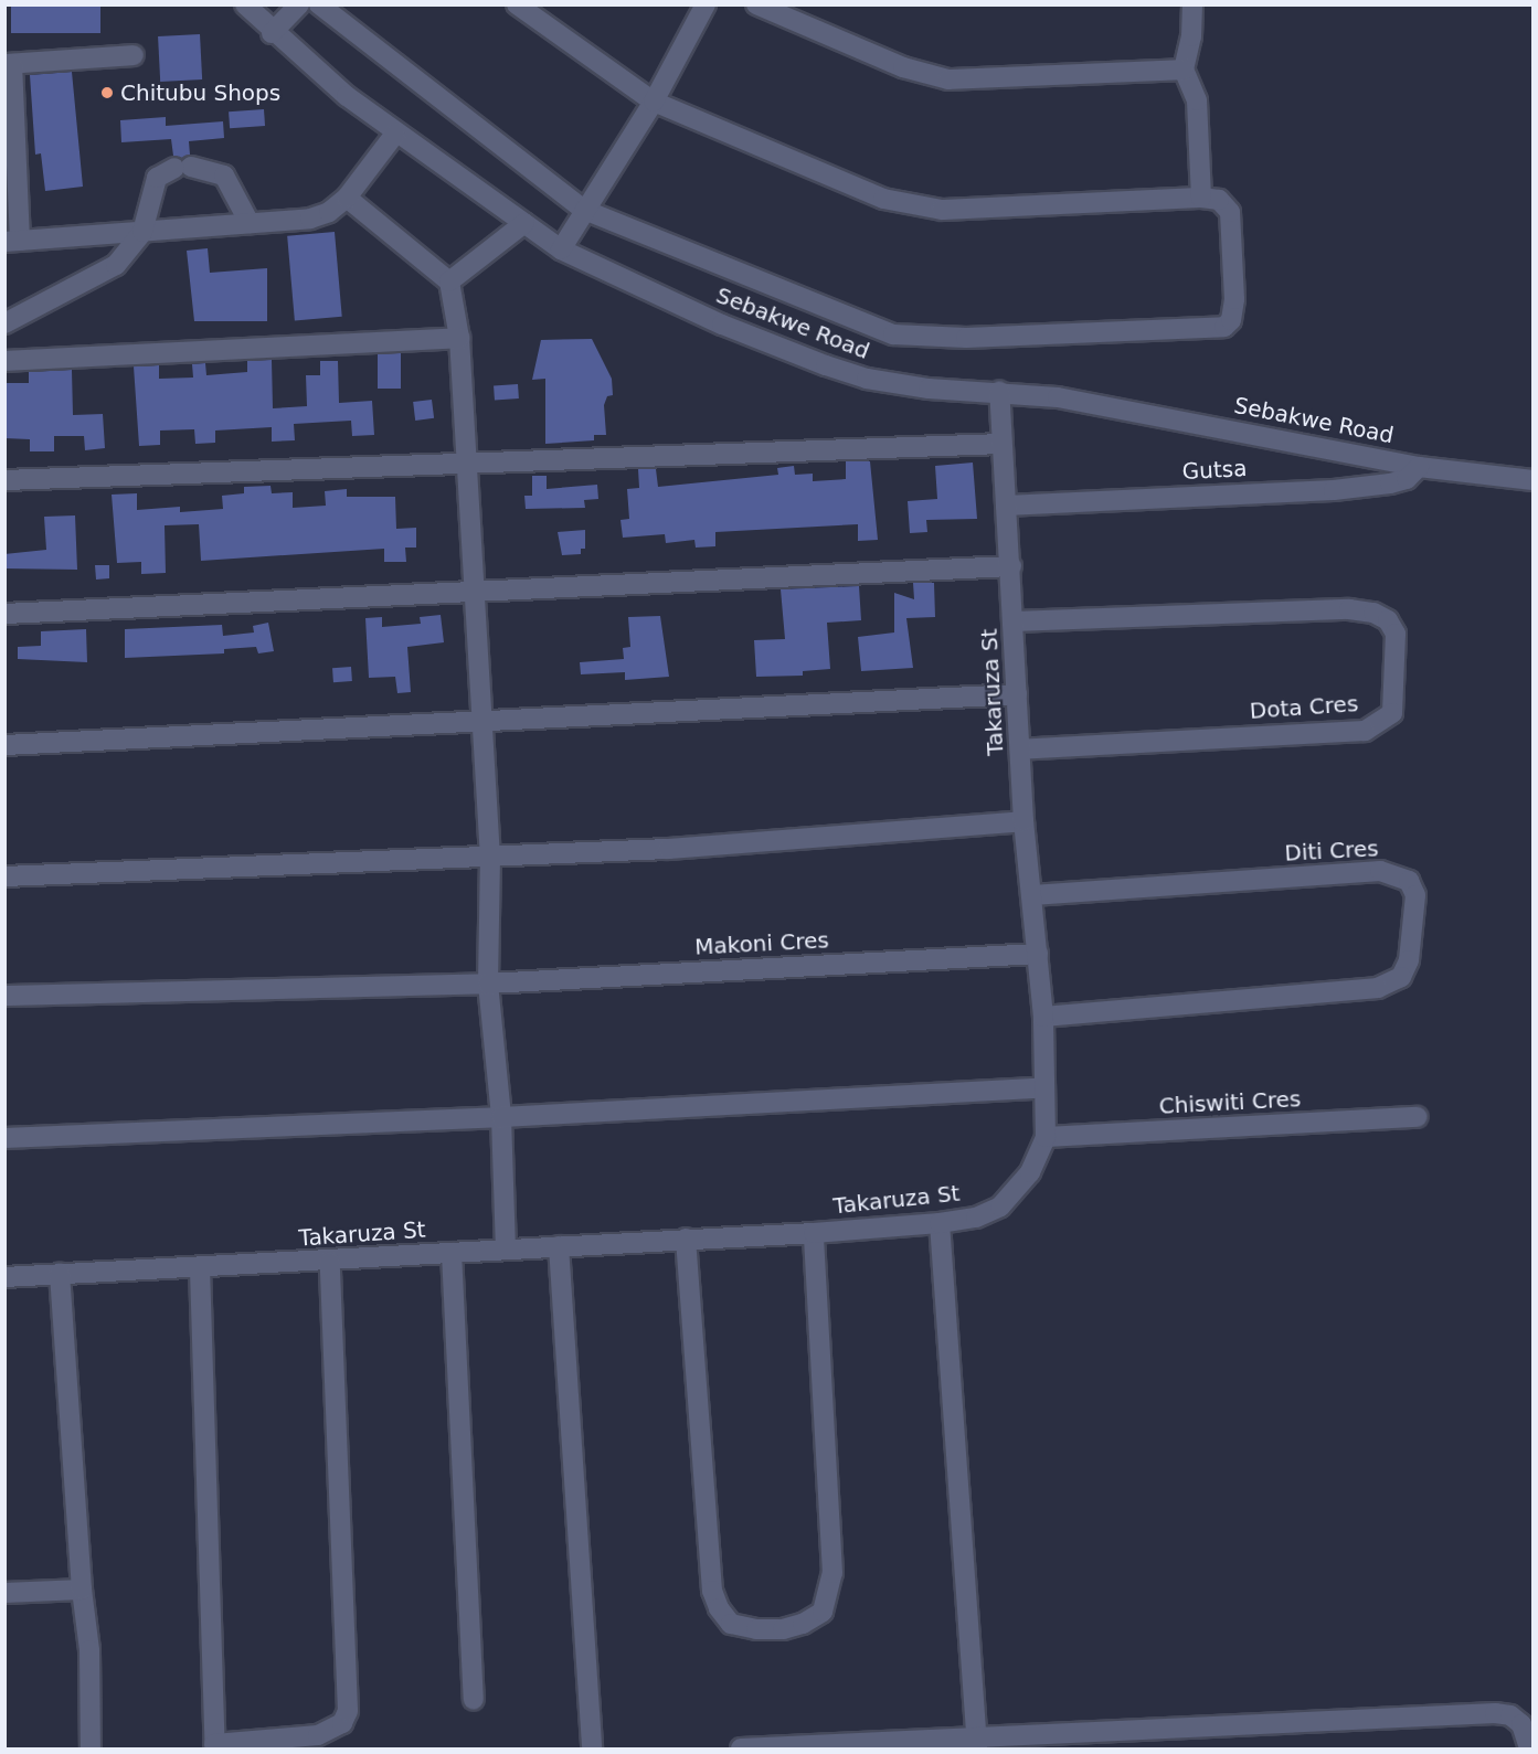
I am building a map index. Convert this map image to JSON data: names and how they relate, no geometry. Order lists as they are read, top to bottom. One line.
{"streets":{"street":["Sebakwe Road","Gutsa","Takaruza St","Dota Cres","Diti Cres","Makoni Cres","Chiswiti Cres"]},"crossings":[["Sebakwe Road","Gutsa"],["Sebakwe Road","Takaruza St"],["Gutsa","Takaruza St"],["Takaruza St","Dota Cres"],["Takaruza St","Diti Cres"],["Takaruza St","Makoni Cres"],["Takaruza St","Chiswiti Cres"]],"places":["Chitubu Shops"]}
